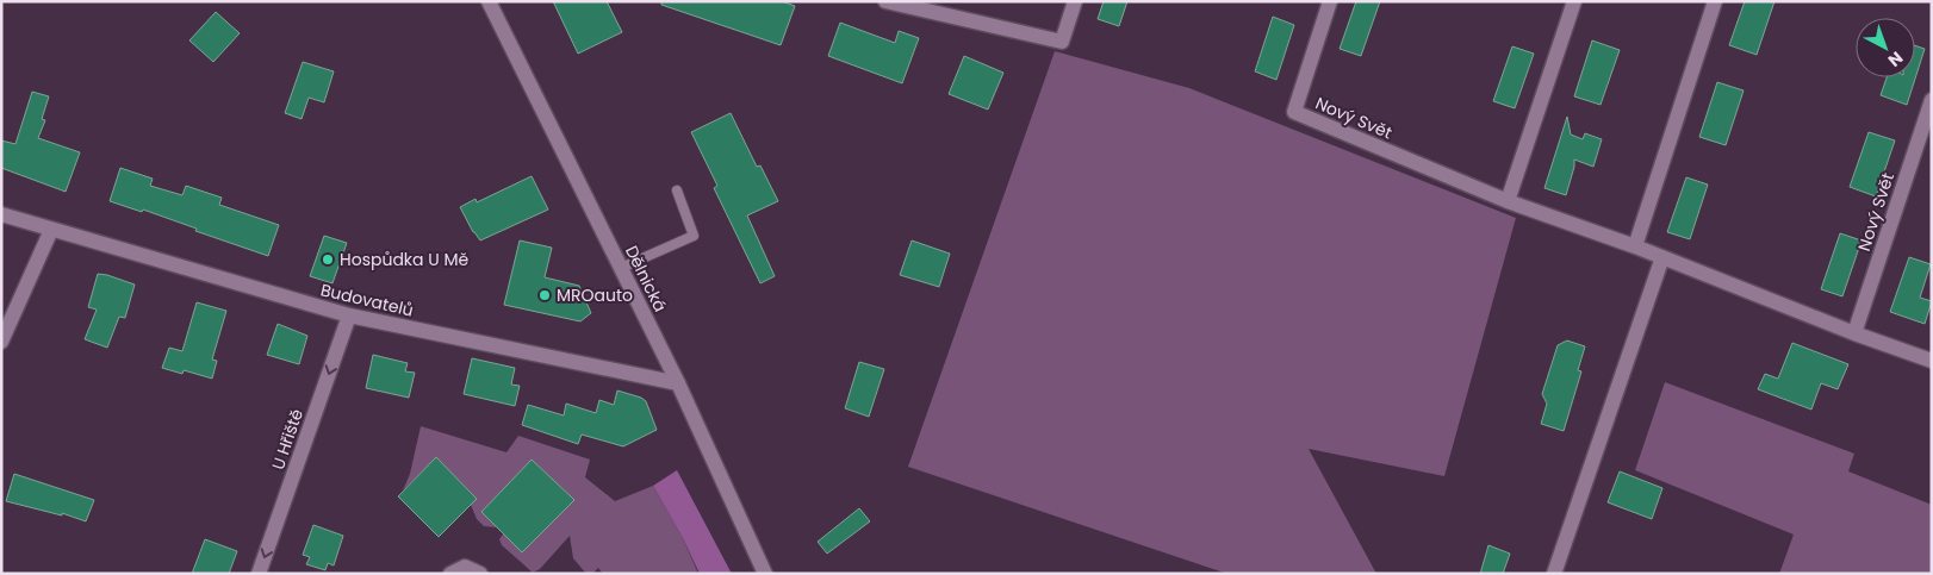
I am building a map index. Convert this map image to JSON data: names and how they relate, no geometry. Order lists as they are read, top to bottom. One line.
{"streets":{"street":["Nový Svět","Dělnická","Budovatelů","U Hřiště"]},"crossings":[["Dělnická","Budovatelů"],["Budovatelů","U Hřiště"]],"one_way":["U Hřiště"],"places":["Hospůdka U Mě","MROauto"],"north":"bottom right"}
